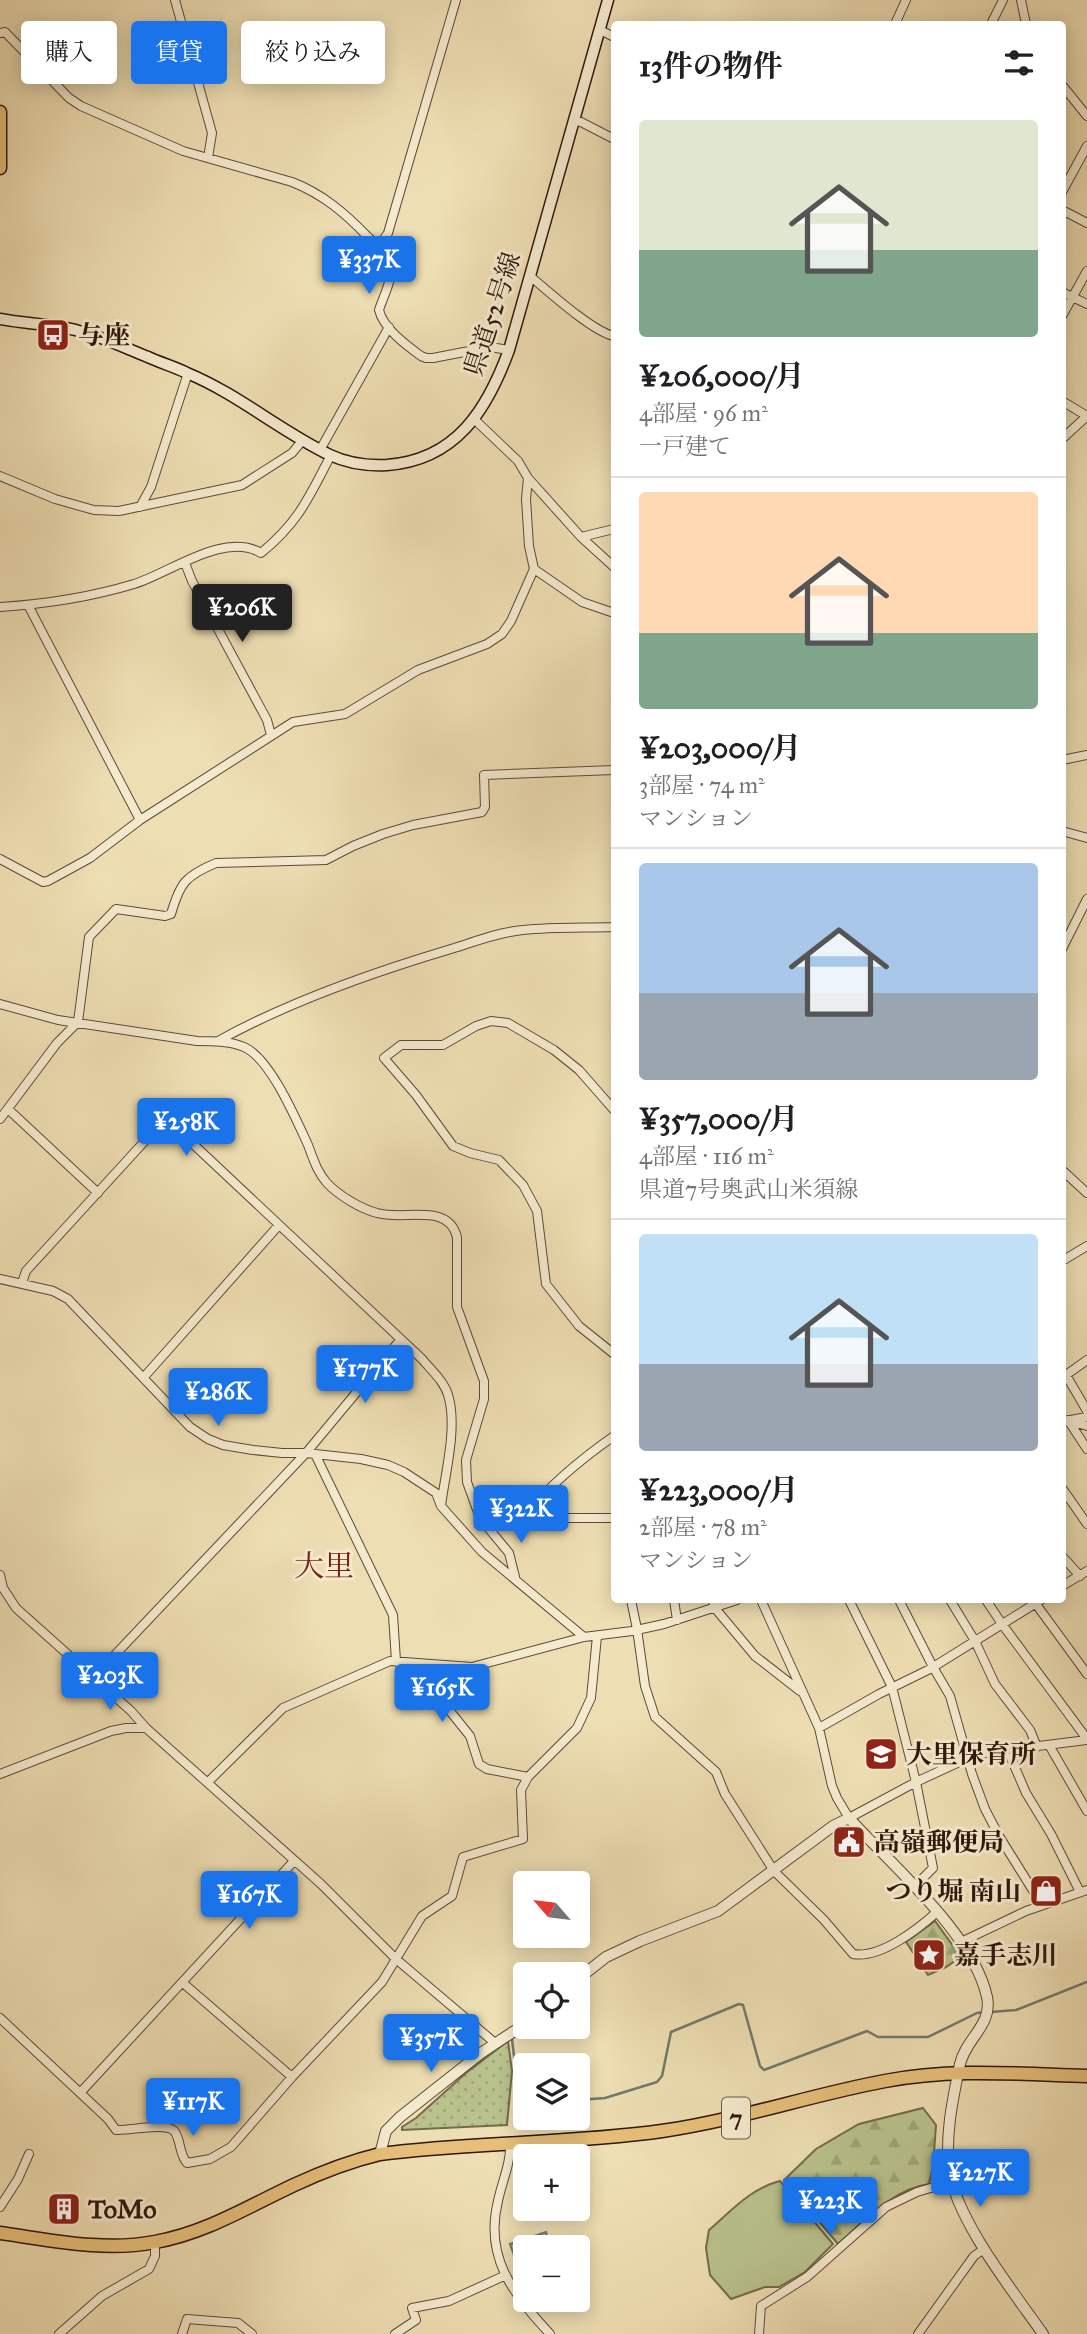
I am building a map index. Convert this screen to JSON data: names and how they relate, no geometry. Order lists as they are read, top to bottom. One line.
{"streets":{"main road":["県道52号線","7"]},"districts":["大里"],"places":{"bus stop":["与座"],"school or university":["大里保育所"],"public building":["高嶺郵便局"],"shop":["つり堀 南山"],"place":["嘉手志川"],"building":["ToMo"]},"north":"top left","page":{"chip":["購入","賃貸","絞り込み"],"heading":"13件の物件","list":[{"name":"¥206,000/月","note":"4部屋 · 96 m² · 一戸建て"},{"name":"¥203,000/月","note":"3部屋 · 74 m² · マンション"},{"name":"¥357,000/月","note":"4部屋 · 116 m² · 県道7号奥武山米須線"},{"name":"¥223,000/月","note":"2部屋 · 78 m² · マンション"}],"price":["¥337K","¥206K","¥258K","¥177K","¥286K","¥322K","¥203K","¥165K","¥167K","¥357K","¥117K","¥227K","¥223K"],"map_buttons":["+","−"]}}
